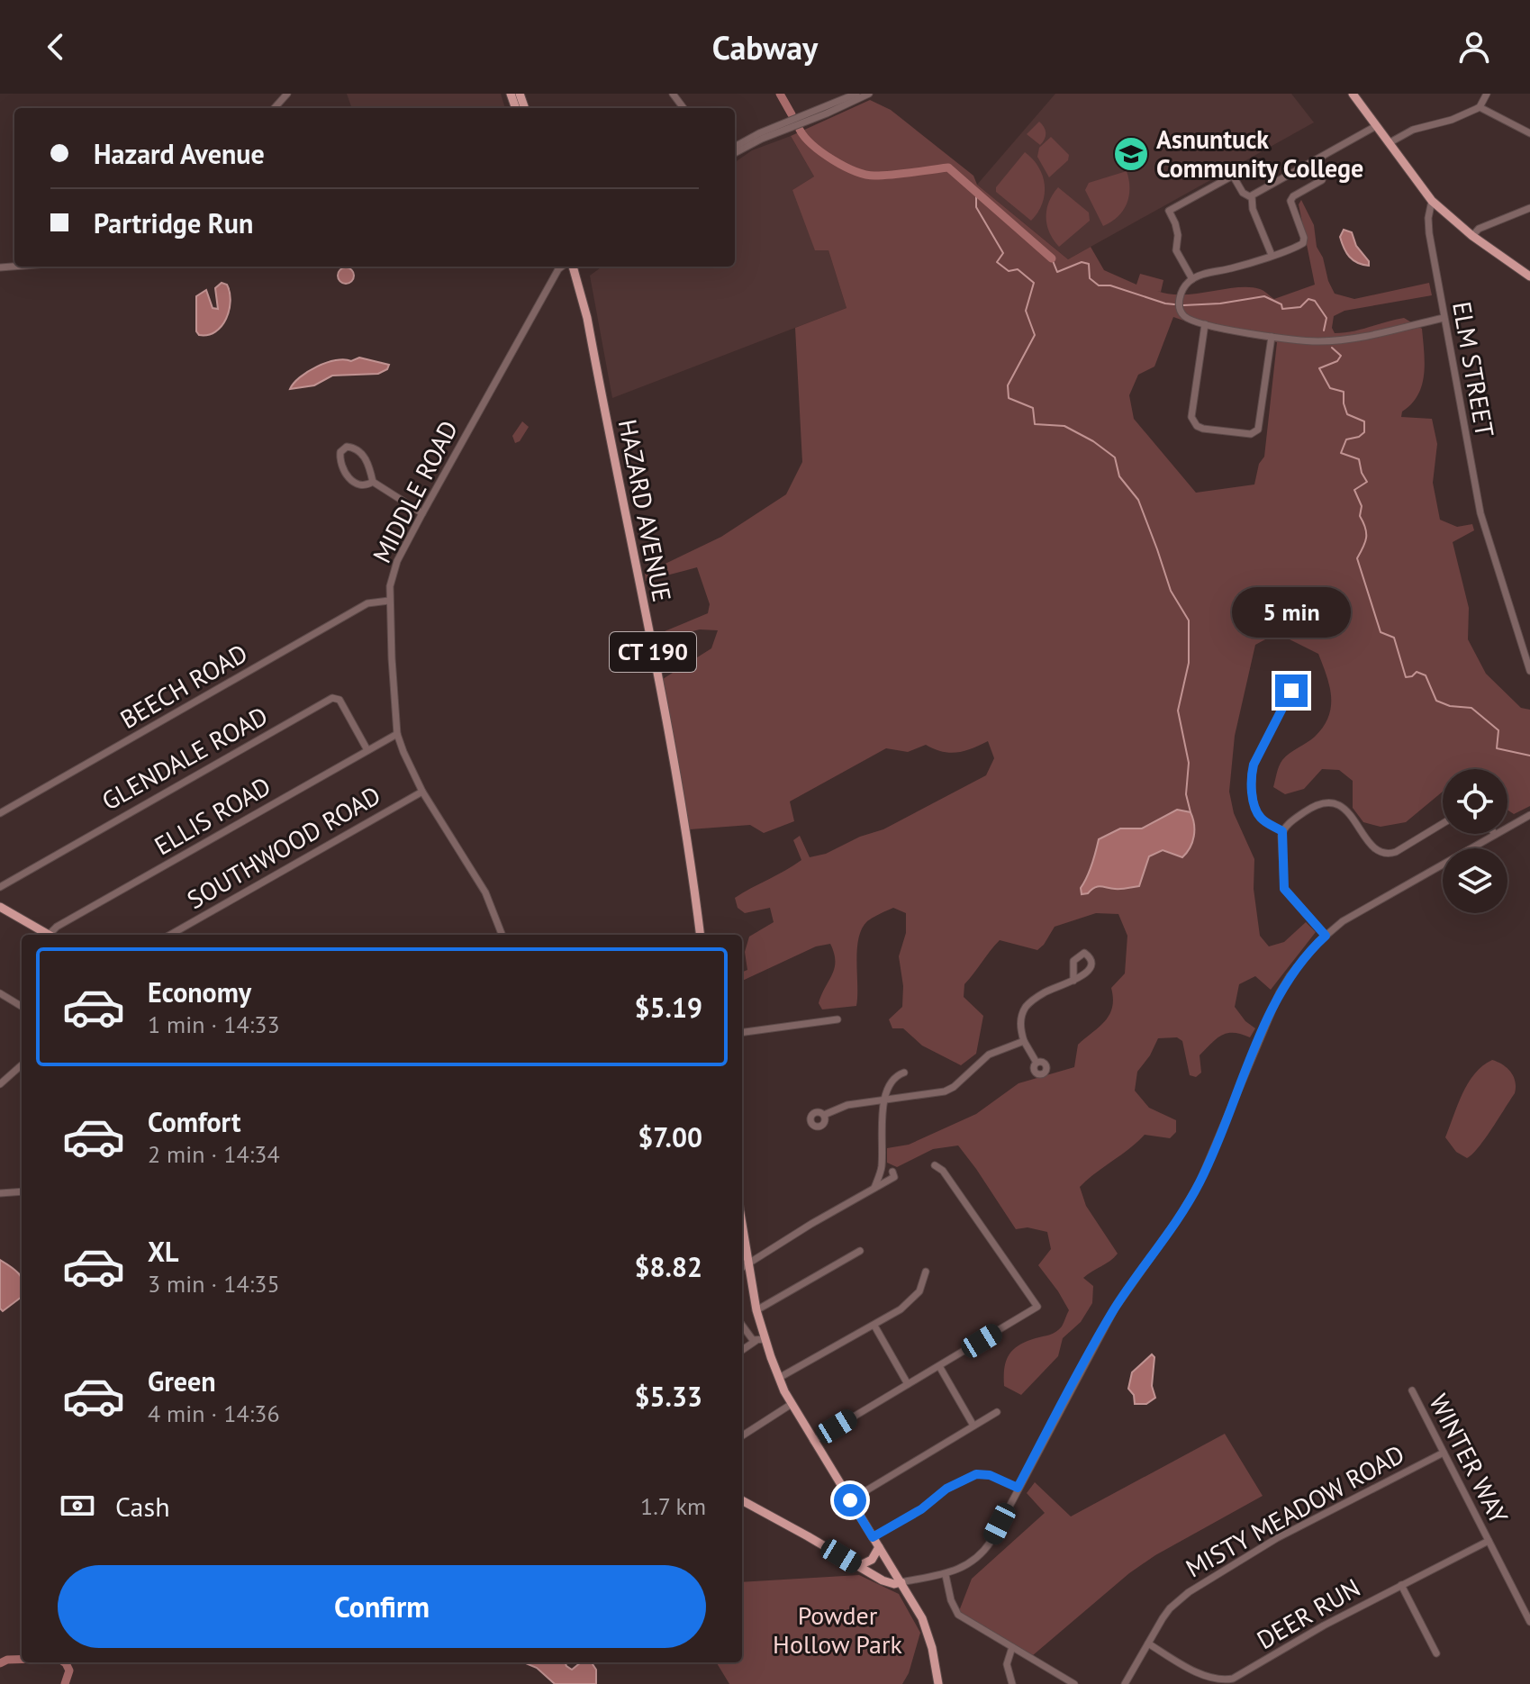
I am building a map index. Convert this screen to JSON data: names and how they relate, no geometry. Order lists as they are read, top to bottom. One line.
{"streets":{"main road":["HAZARD AVENUE","CT 190"],"street":["ELM STREET","MIDDLE ROAD","BEECH ROAD","GLENDALE ROAD","ELLIS ROAD","SOUTHWOOD ROAD","WINTER WAY","MISTY MEADOW ROAD","DEER RUN"]},"crossings":[["MIDDLE ROAD","BEECH ROAD"],["MIDDLE ROAD","ELLIS ROAD"],["MIDDLE ROAD","SOUTHWOOD ROAD"],["GLENDALE ROAD","ELLIS ROAD"],["WINTER WAY","MISTY MEADOW ROAD"],["WINTER WAY","DEER RUN"],["MISTY MEADOW ROAD","DEER RUN"]],"parks":["Powder Hollow Park"],"places":{"school or university":["Asnuntuck Community College"]},"page":{"header":"Cabway","banner":["Hazard Avenue","Partridge Run"],"bubble":"5 min","list":[{"name":"Economy","note":"1 min · 14:33","value":"$5.19"},{"name":"Comfort","note":"2 min · 14:34","value":"$7.00"},{"name":"XL","note":"3 min · 14:35","value":"$8.82"},{"name":"Green","note":"4 min · 14:36","value":"$5.33"}],"pay":["Cash","1.7 km"],"buttons":"Confirm"}}
